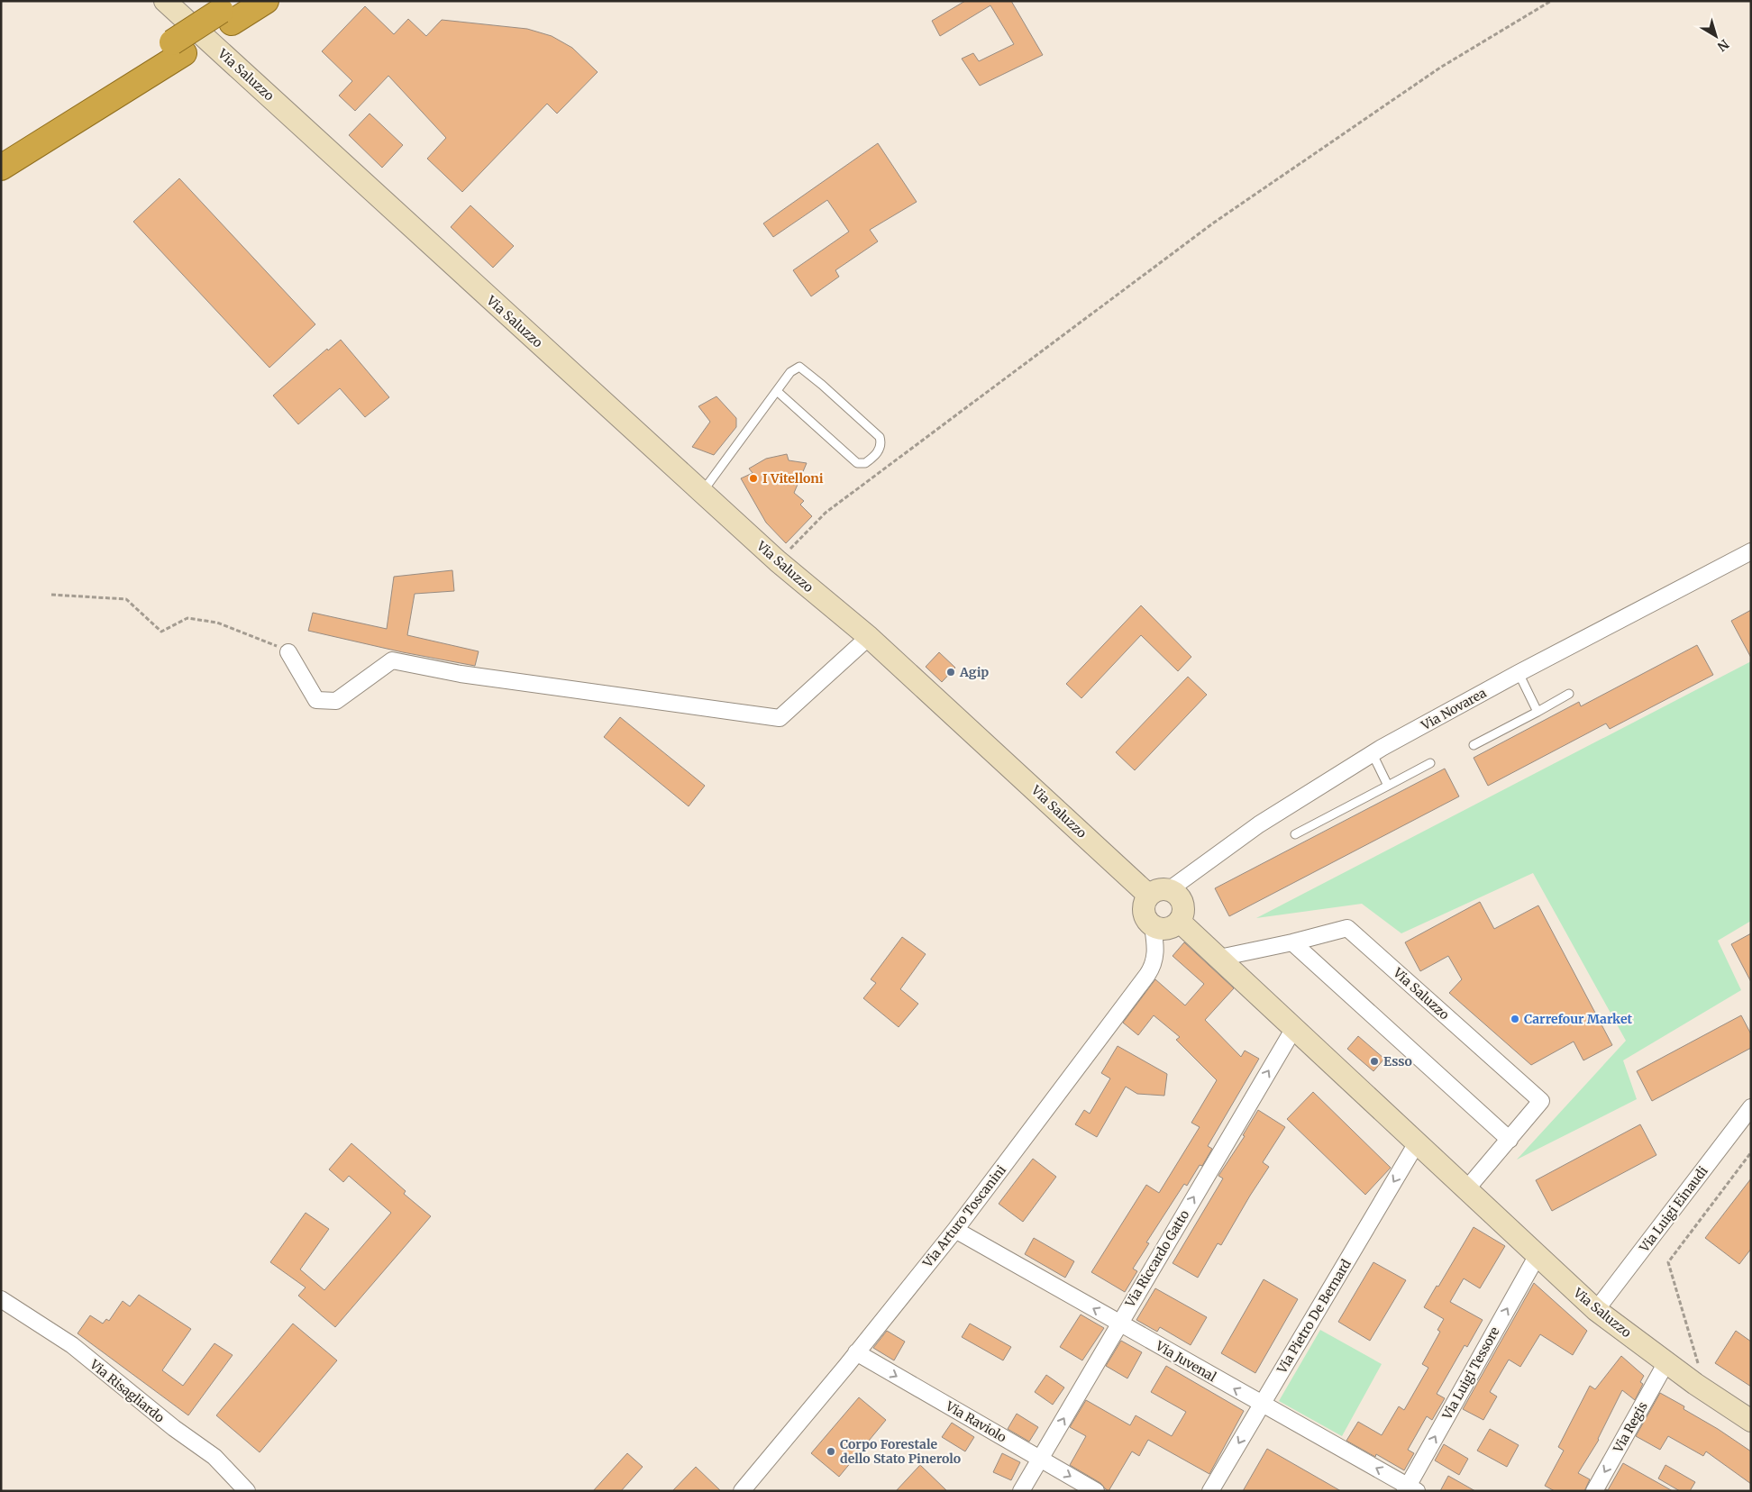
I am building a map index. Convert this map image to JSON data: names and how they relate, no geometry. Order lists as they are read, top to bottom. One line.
{"streets":{"main road":["Via Saluzzo"],"street":["Via Novarea","Via Luigi Einaudi","Via Arturo Toscanini","Via Riccardo Gatto","Via Pietro De Bernard","Via Juvenal","Via Luigi Tessore","Via Risagliardo","Via Raviolo","Via Regis"]},"crossings":[["Via Saluzzo","Via Novarea"],["Via Saluzzo","Via Luigi Einaudi"],["Via Saluzzo","Via Arturo Toscanini"],["Via Saluzzo","Via Riccardo Gatto"],["Via Saluzzo","Via Pietro De Bernard"],["Via Saluzzo","Via Luigi Tessore"],["Via Saluzzo","Via Regis"],["Via Novarea","Via Arturo Toscanini"],["Via Arturo Toscanini","Via Juvenal"],["Via Arturo Toscanini","Via Raviolo"],["Via Riccardo Gatto","Via Juvenal"],["Via Riccardo Gatto","Via Raviolo"],["Via Pietro De Bernard","Via Juvenal"],["Via Juvenal","Via Luigi Tessore"]],"one_way":["Via Riccardo Gatto","Via Pietro De Bernard","Via Juvenal","Via Luigi Tessore","Via Raviolo","Via Regis"],"places":["I Vitelloni","Agip","Carrefour Market","Esso","Corpo Forestale dello Stato Pinerolo"],"north":"bottom right"}
